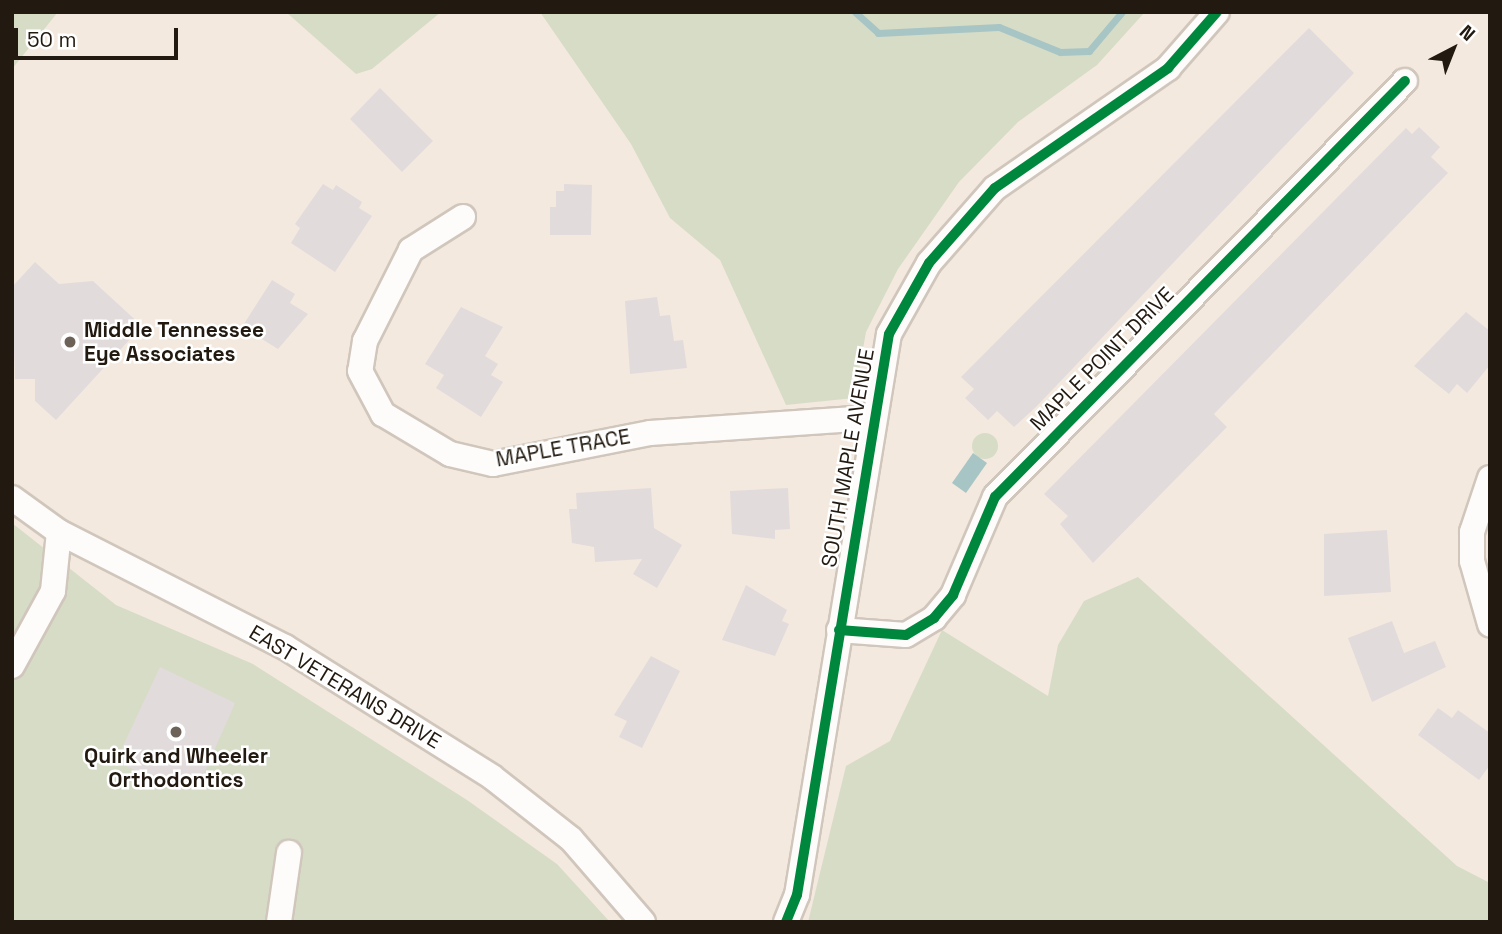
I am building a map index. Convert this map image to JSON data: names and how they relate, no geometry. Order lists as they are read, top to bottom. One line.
{"streets":{"street":["MAPLE POINT DRIVE","MAPLE TRACE","SOUTH MAPLE AVENUE","EAST VETERANS DRIVE"]},"crossings":[["MAPLE POINT DRIVE","SOUTH MAPLE AVENUE"],["MAPLE TRACE","SOUTH MAPLE AVENUE"]],"places":["Middle Tennessee Eye Associates","Quirk and Wheeler Orthodontics"],"scale_bar":"50 m","north":"top right"}
